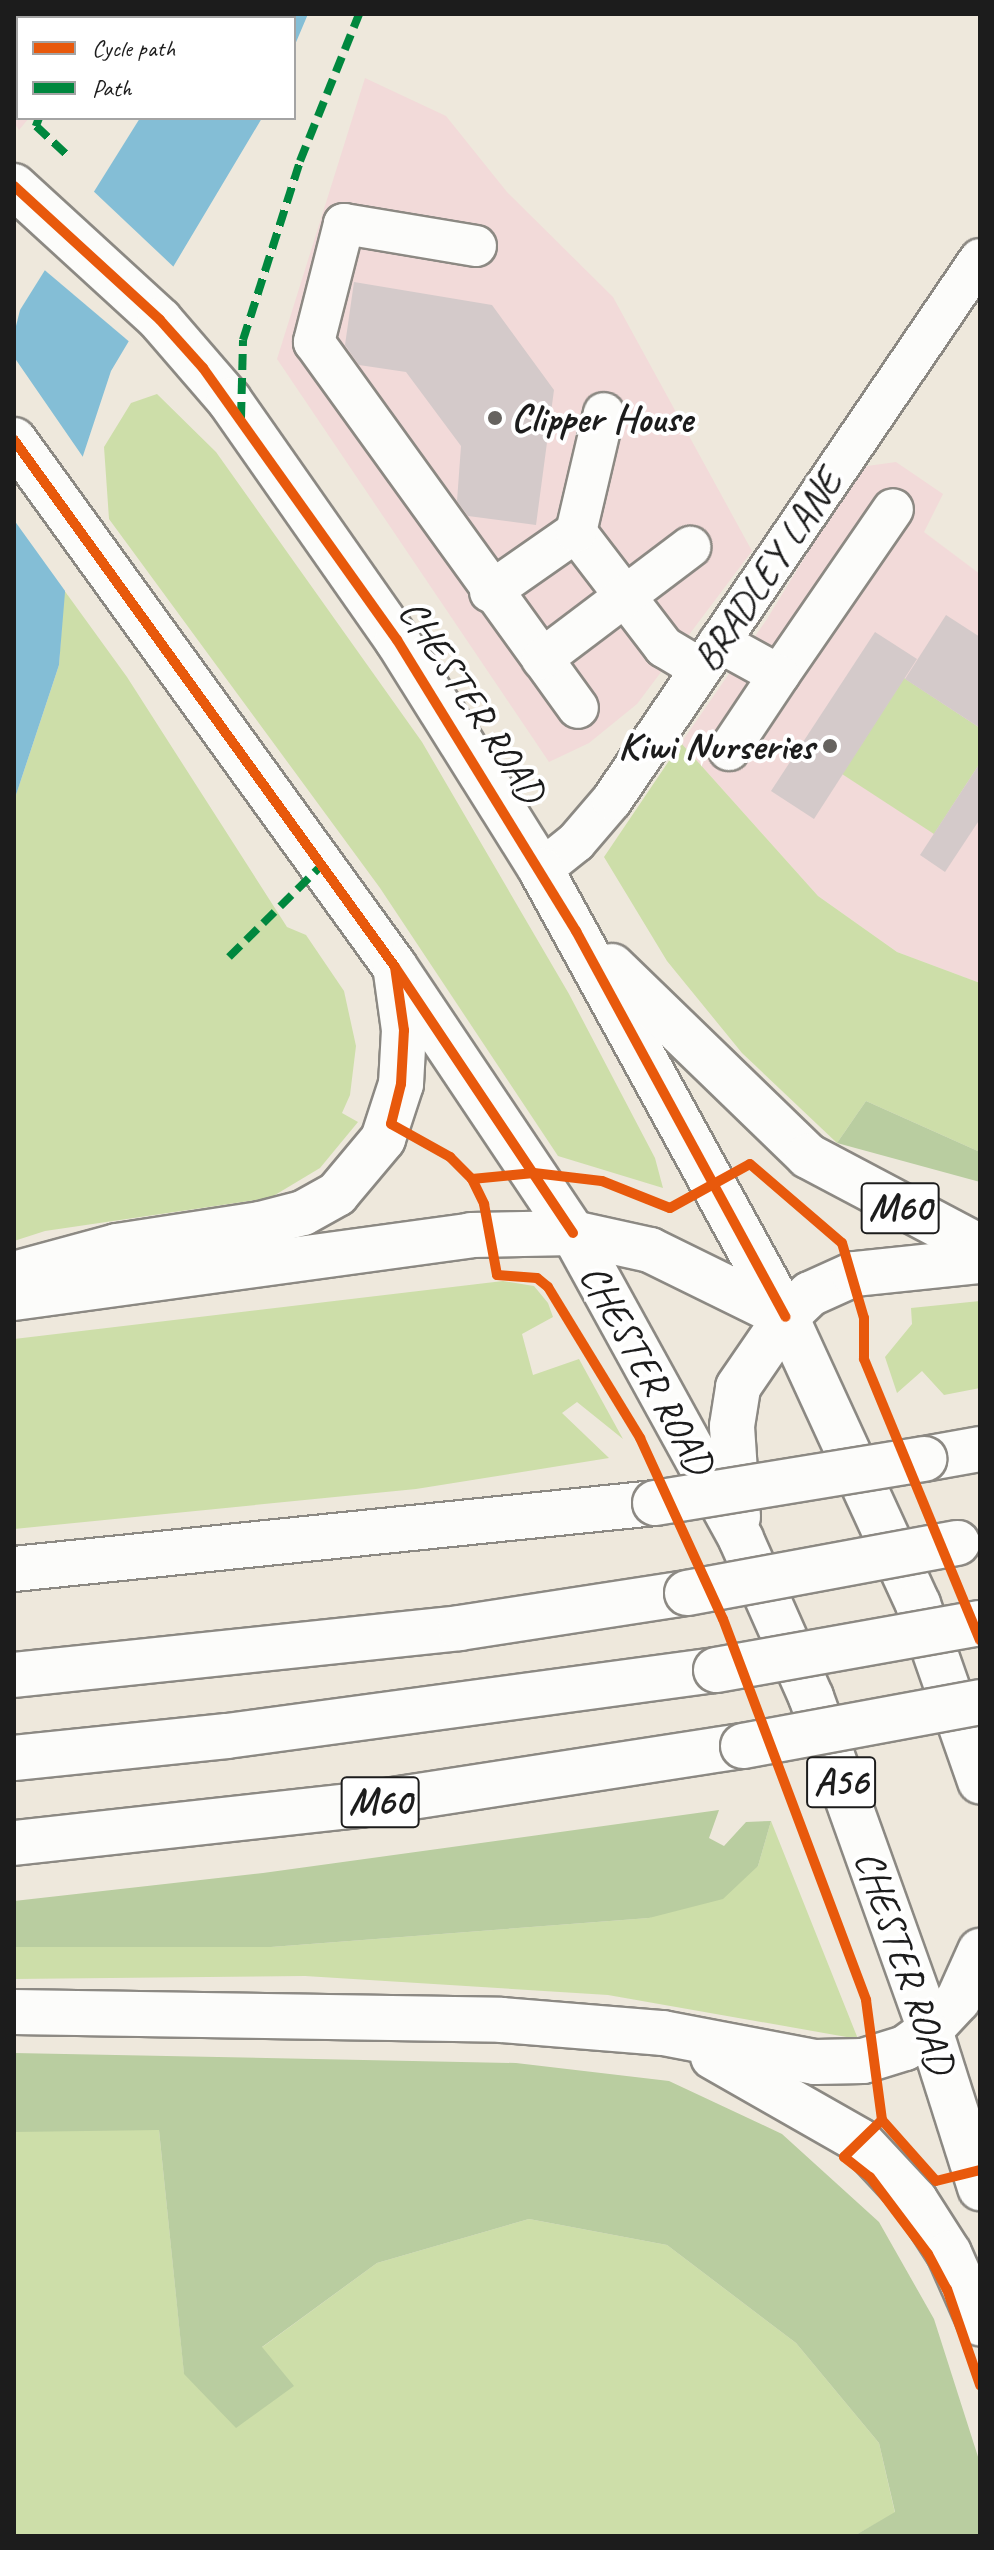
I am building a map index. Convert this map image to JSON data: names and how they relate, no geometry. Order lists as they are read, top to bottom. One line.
{"streets":{"highway":["CHESTER ROAD","M60","A56"],"street":["BRADLEY LANE"]},"crossings":[["BRADLEY LANE","CHESTER ROAD"],["CHESTER ROAD","M60"],["CHESTER ROAD","A56"],["M60","A56"]],"places":["Clipper House","Kiwi Nurseries"],"legend":["Cycle path","Path"]}
